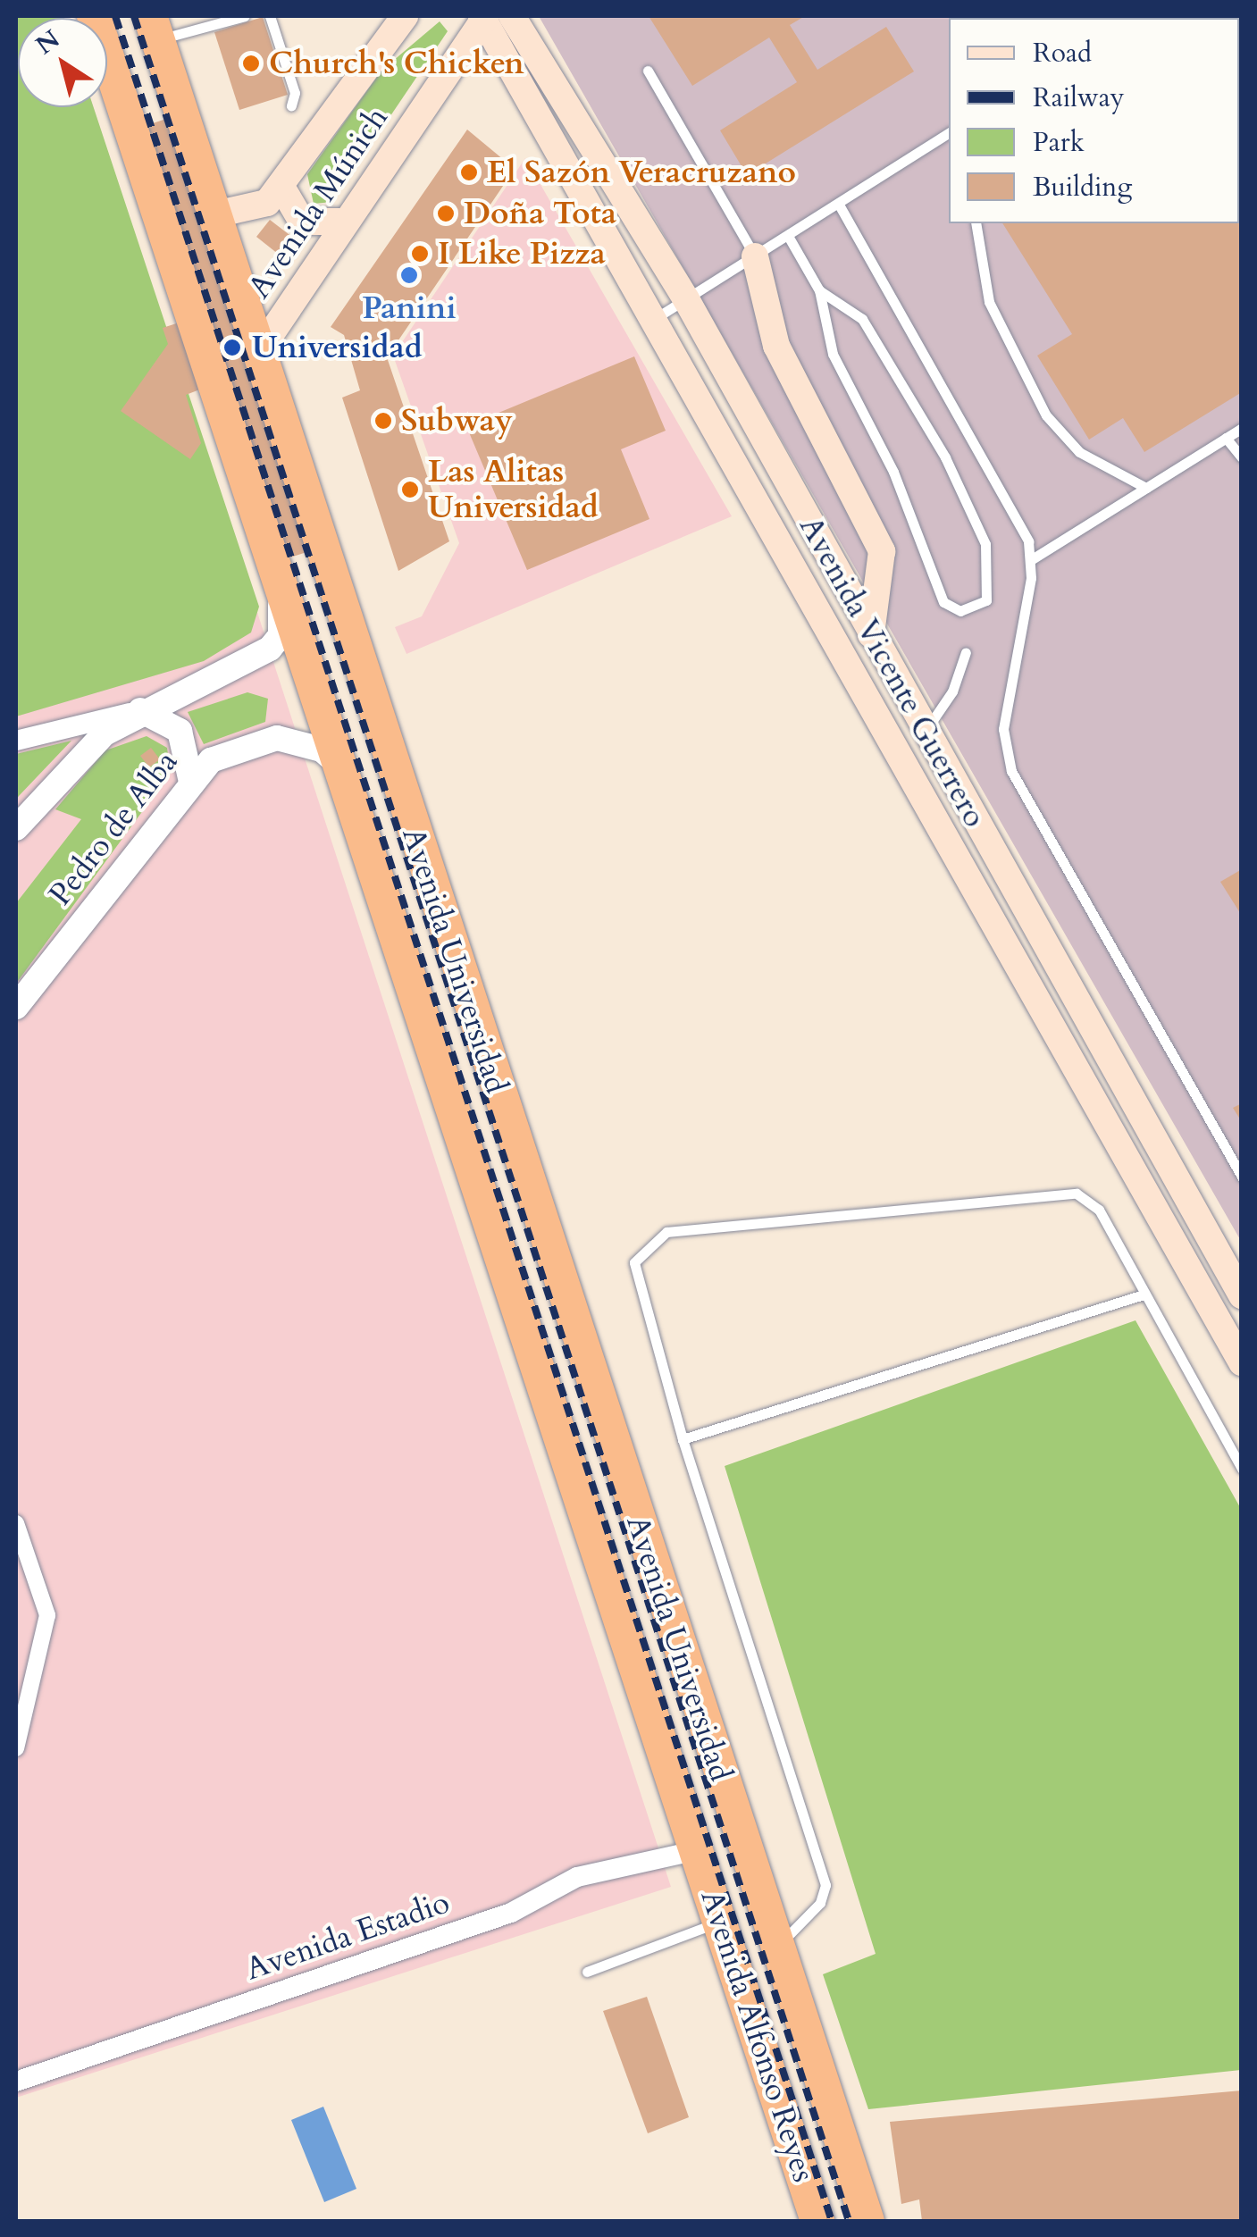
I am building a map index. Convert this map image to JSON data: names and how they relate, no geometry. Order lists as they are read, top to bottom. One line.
{"streets":{"highway":["Avenida Universidad","Avenida Alfonso Reyes"],"main road":["Avenida Múnich","Avenida Vicente Guerrero"],"street":["Pedro de Alba","Avenida Estadio"]},"crossings":[["Avenida Múnich","Avenida Vicente Guerrero"],["Pedro de Alba","Avenida Universidad"],["Avenida Universidad","Avenida Estadio"],["Avenida Universidad","Avenida Alfonso Reyes"],["Avenida Estadio","Avenida Alfonso Reyes"]],"places":["Church's Chicken","El Sazón Veracruzano","Doña Tota","I Like Pizza","Panini","Universidad","Subway","Las Alitas Universidad"],"legend":["Road","Railway","Park","Building"],"north":"top left"}
